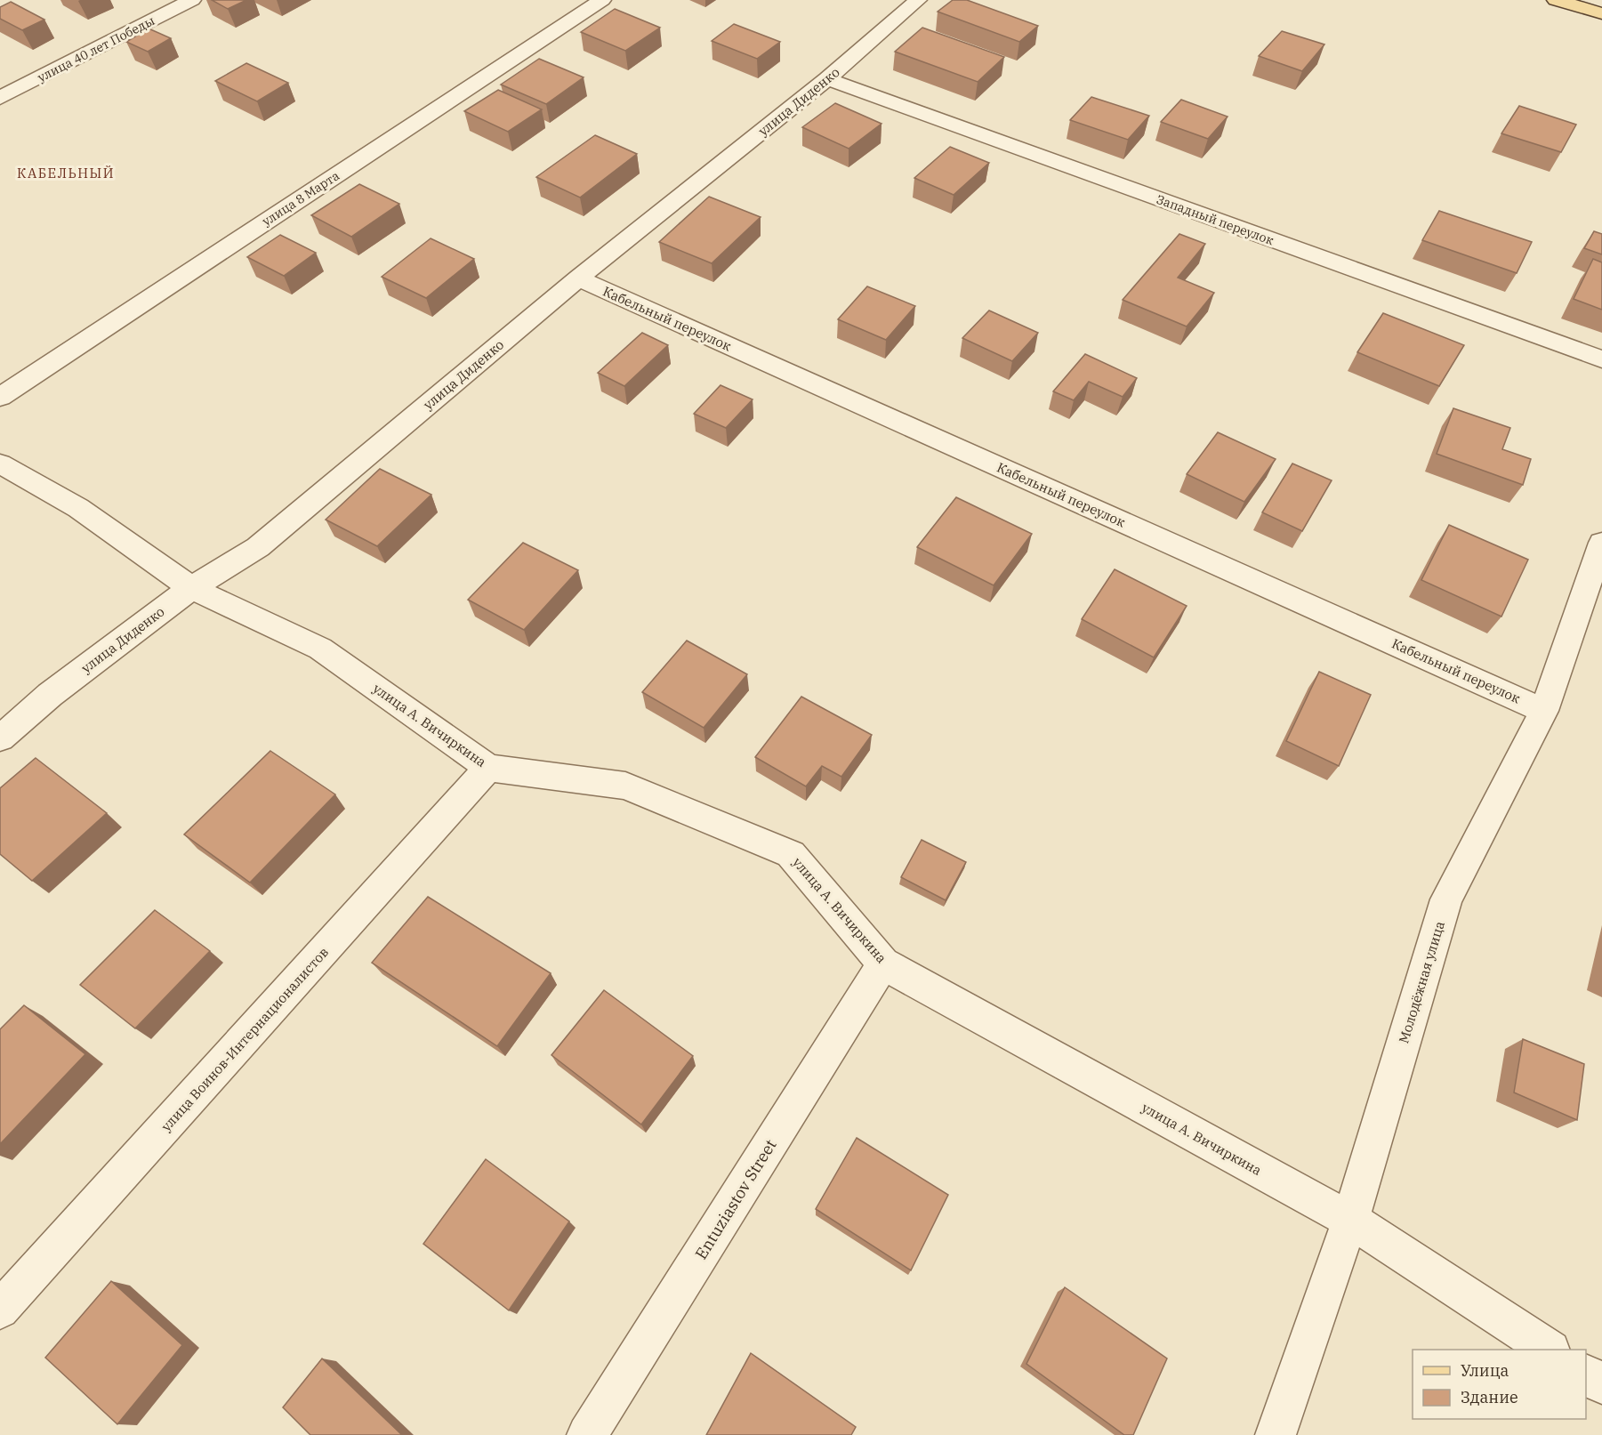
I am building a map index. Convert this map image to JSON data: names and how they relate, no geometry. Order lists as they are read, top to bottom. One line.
{"streets":{"street":["улица 40 лет Победы","улица Диденко","улица 8 Марта","Западный переулок","Кабельный переулок","улица А. Вичиркина","Молодёжная улица","улица Воинов-Интернационалистов","Entuziastov Street"]},"crossings":[["улица Диденко","Западный переулок"],["улица Диденко","Кабельный переулок"],["улица Диденко","улица А. Вичиркина"],["Кабельный переулок","Молодёжная улица"],["улица А. Вичиркина","Молодёжная улица"],["улица А. Вичиркина","улица Воинов-Интернационалистов"],["улица А. Вичиркина","Entuziastov Street"]],"districts":["КАБЕЛЬНЫЙ"],"legend":["Улица","Здание"]}
